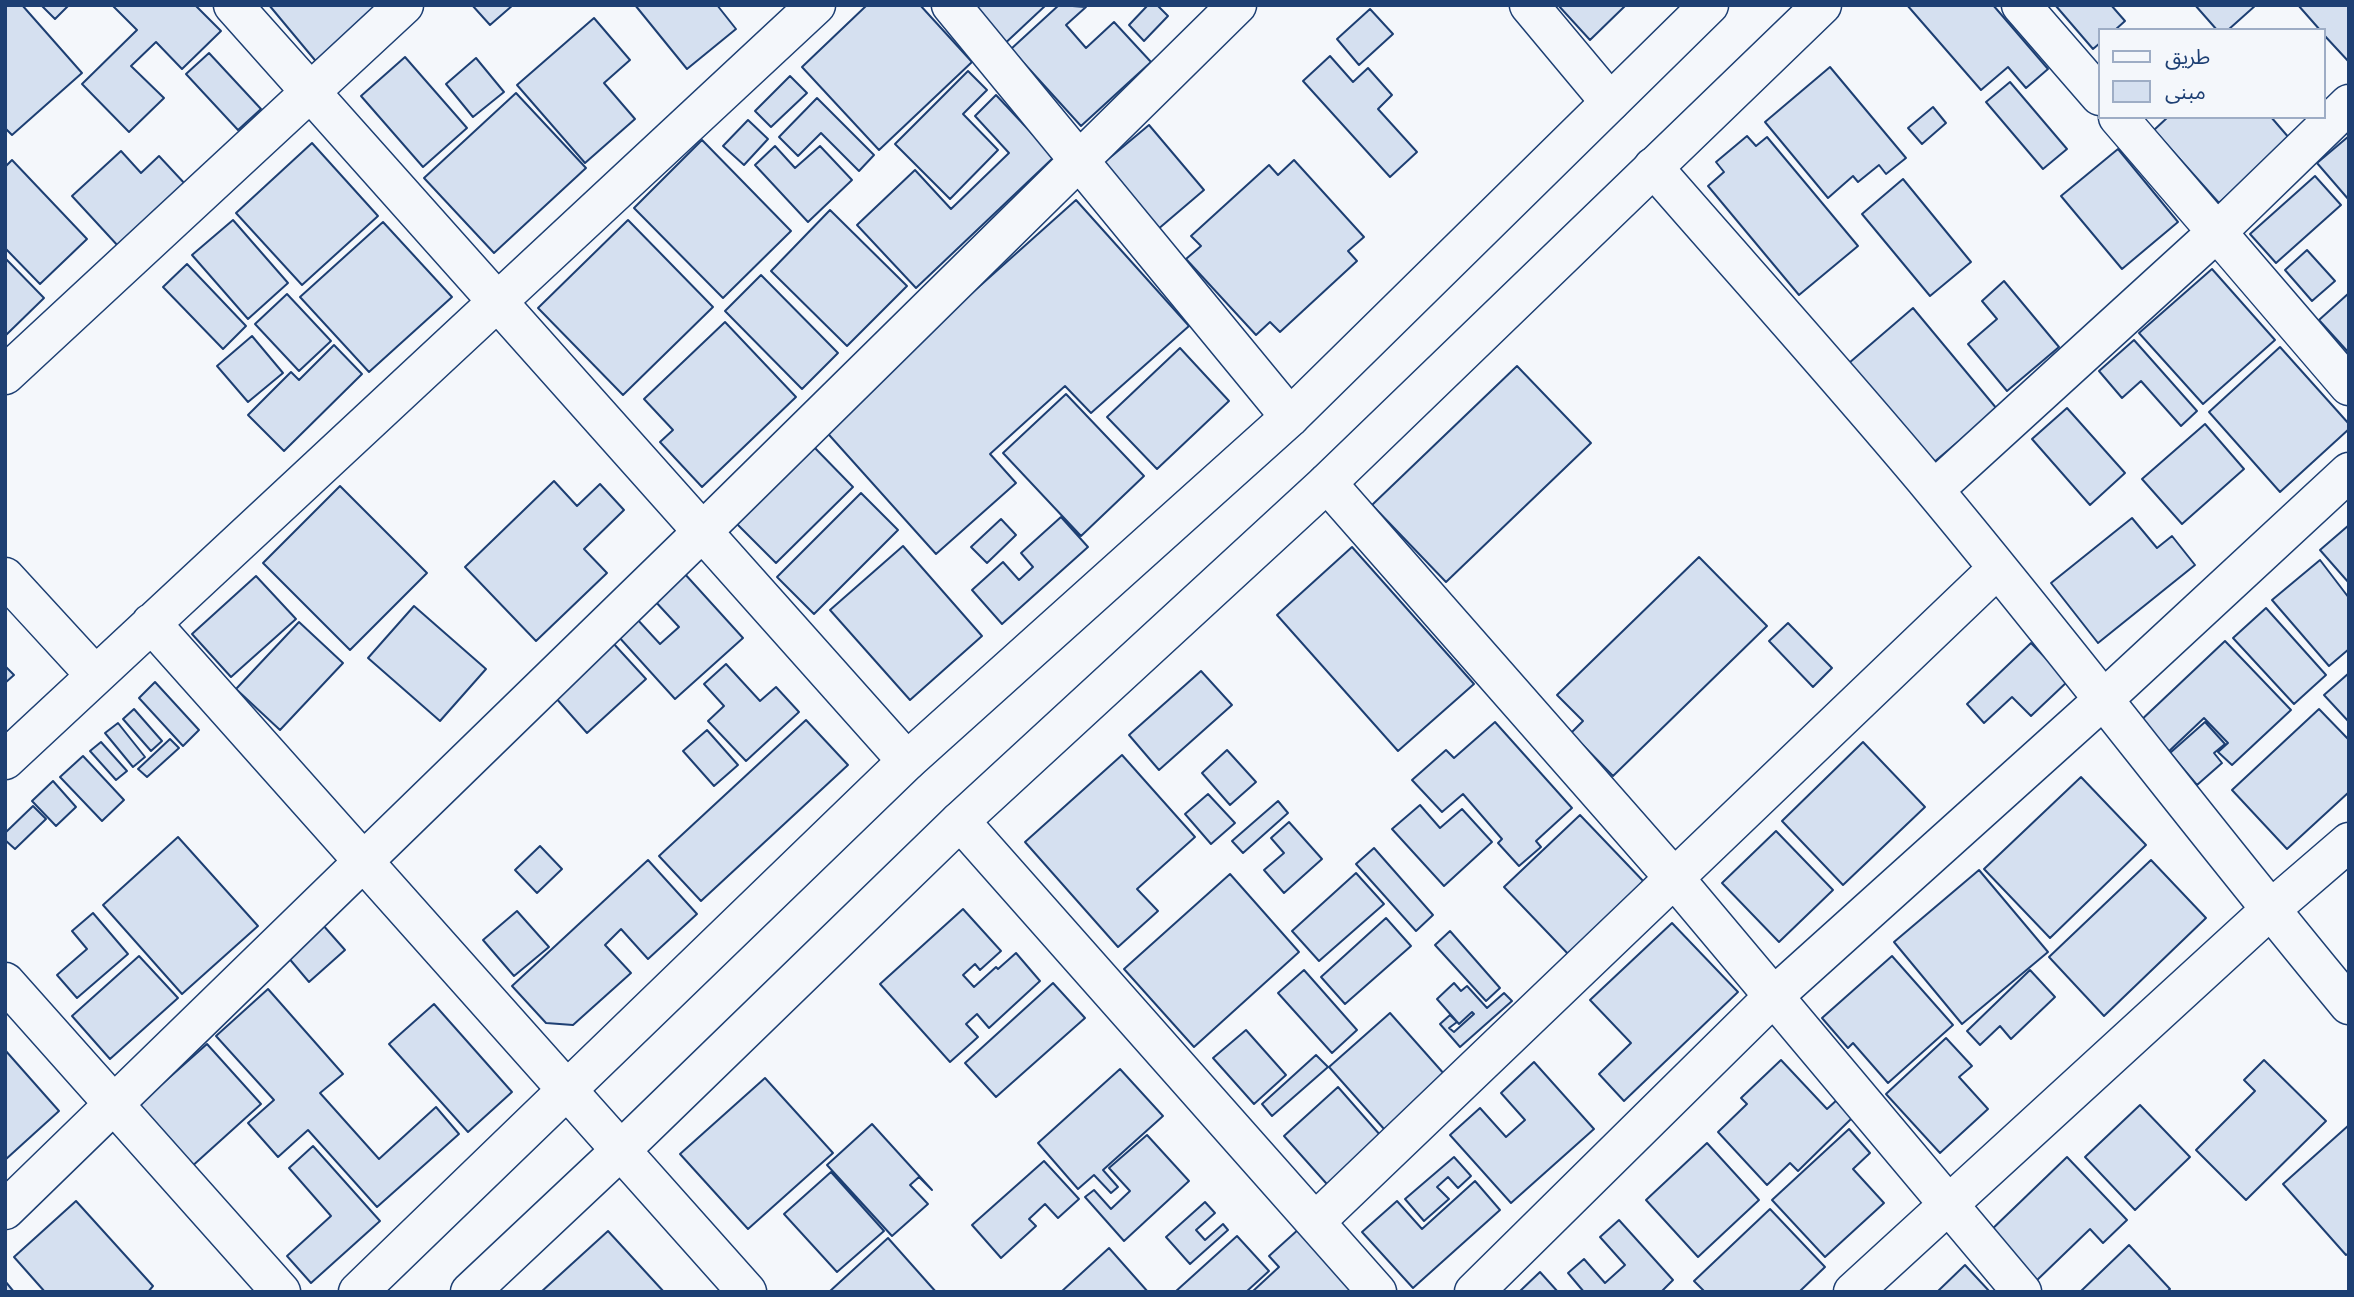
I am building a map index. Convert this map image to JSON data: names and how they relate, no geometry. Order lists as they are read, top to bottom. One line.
{"legend":["طريق","مبنى"]}
